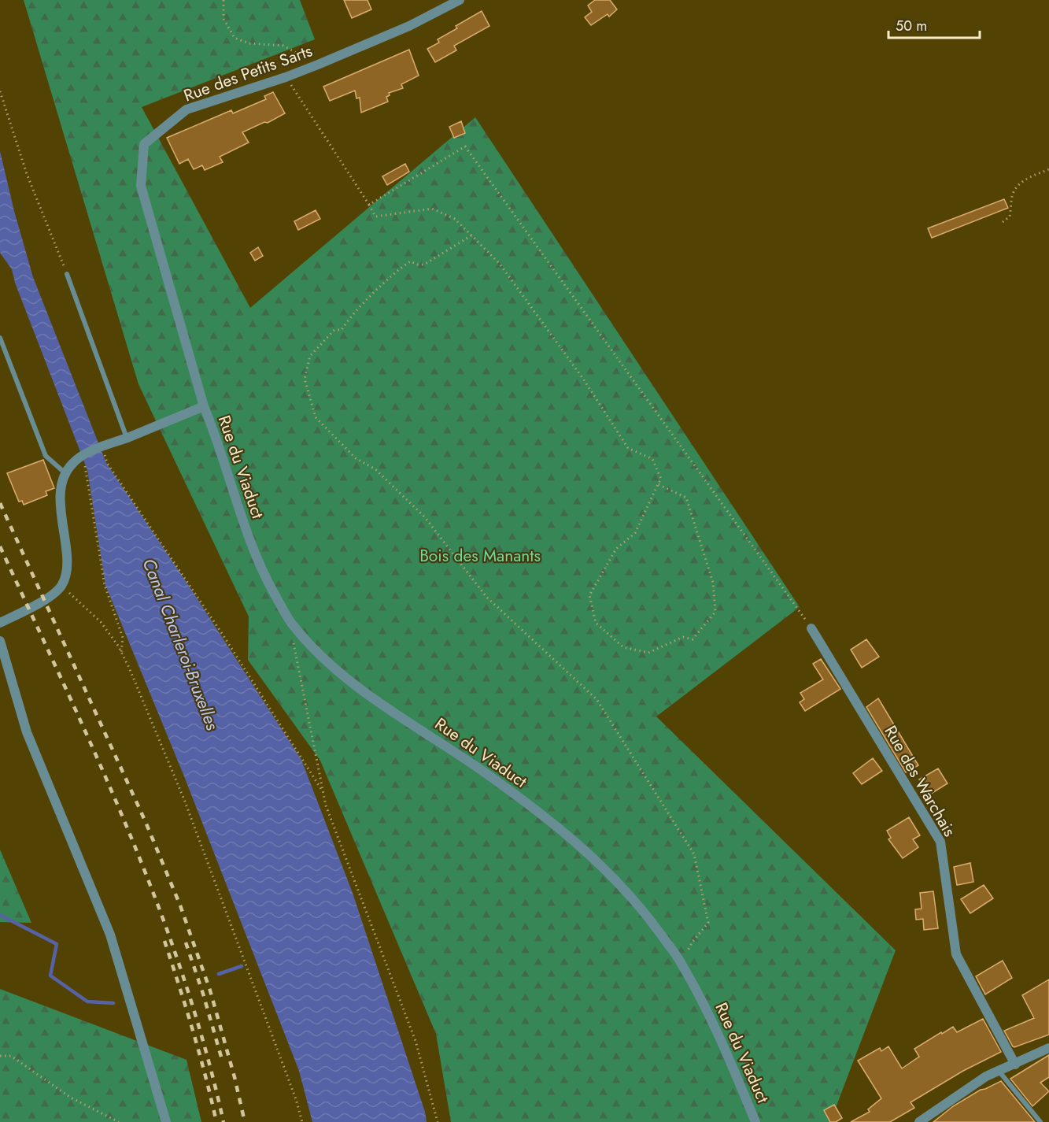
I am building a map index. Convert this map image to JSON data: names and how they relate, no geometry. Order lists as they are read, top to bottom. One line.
{"streets":{"street":["Rue des Petits Sarts","Rue du Viaduct","Rue des Warchais"]},"crossings":[["Rue des Petits Sarts","Rue du Viaduct"]],"water":["Canal Charleroi-Bruxelles"],"parks":["Bois des Manants"],"scale_bar":"50 m"}
